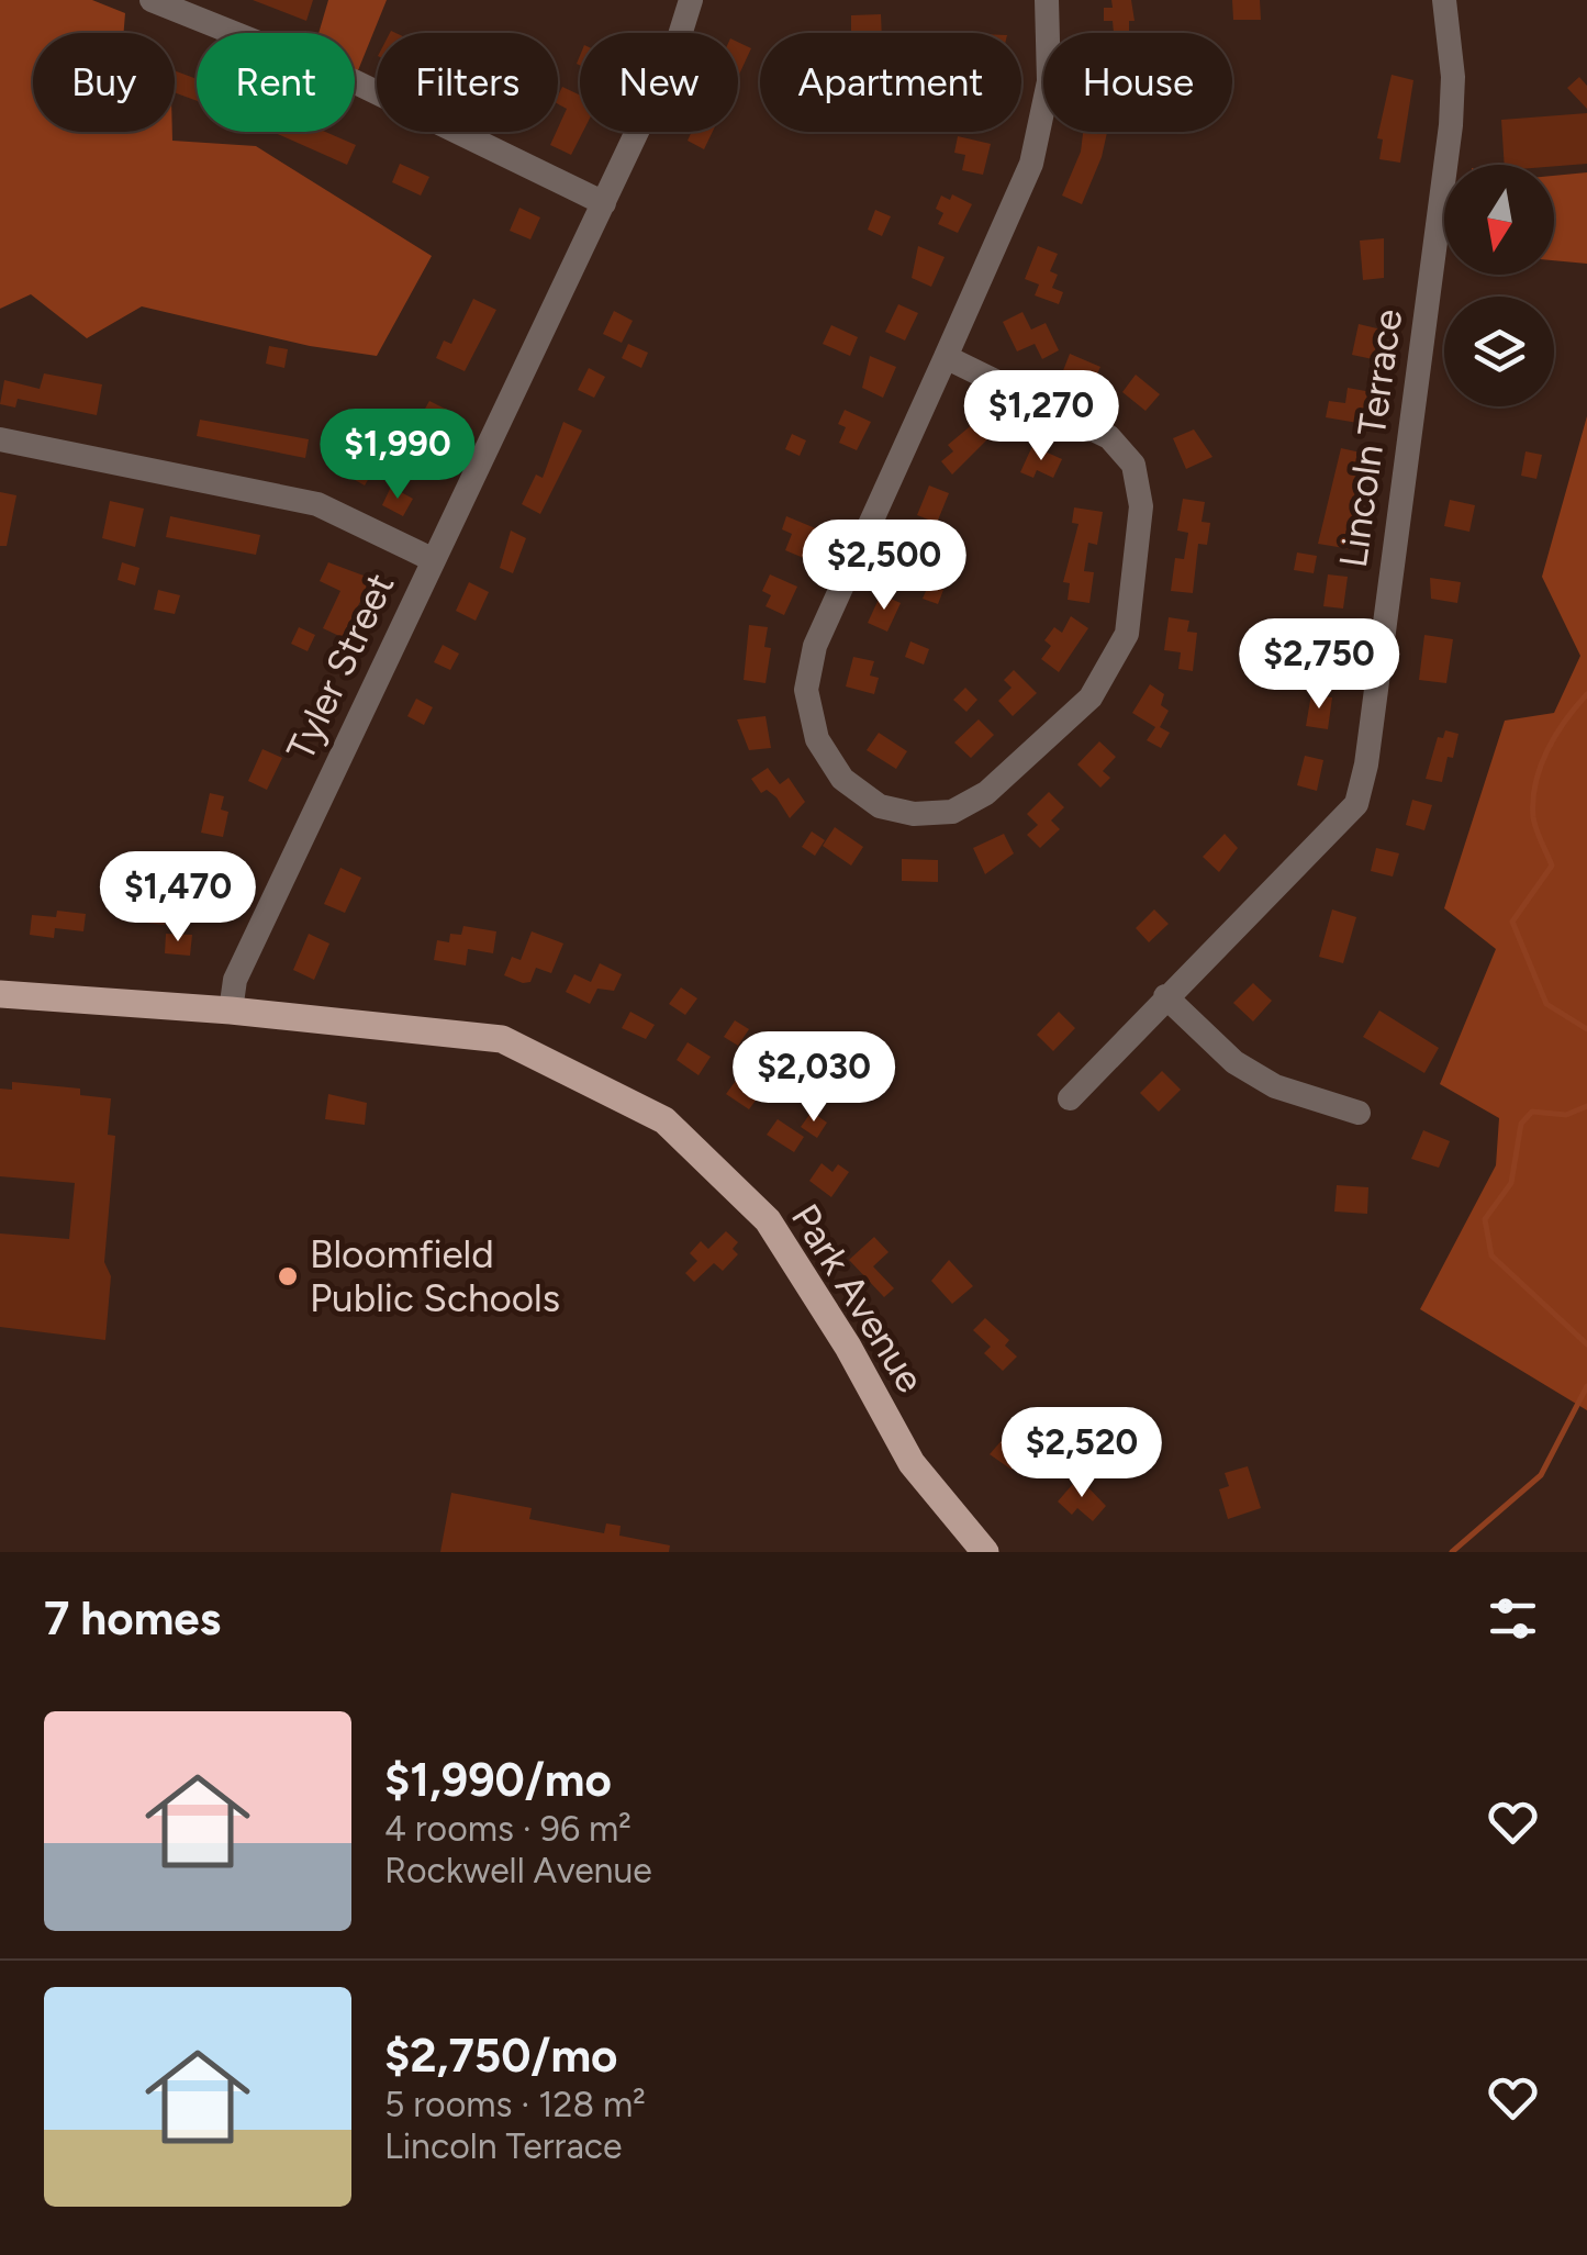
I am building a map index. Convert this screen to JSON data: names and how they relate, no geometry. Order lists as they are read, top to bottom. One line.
{"streets":{"main road":["Park Avenue"],"street":["Lincoln Terrace","Tyler Street"]},"crossings":[["Tyler Street","Park Avenue"]],"places":["Bloomfield Public Schools"],"north":"bottom","page":{"chip":["Buy","Rent","Filters","New","Apartment","House"],"price":["$1,270","$1,990","$2,500","$2,750","$1,470","$2,030","$2,520"],"heading":"7 homes","list":[{"name":"$1,990/mo","note":"4 rooms · 96 m² · Rockwell Avenue"},{"name":"$2,750/mo","note":"5 rooms · 128 m² · Lincoln Terrace"}]}}
